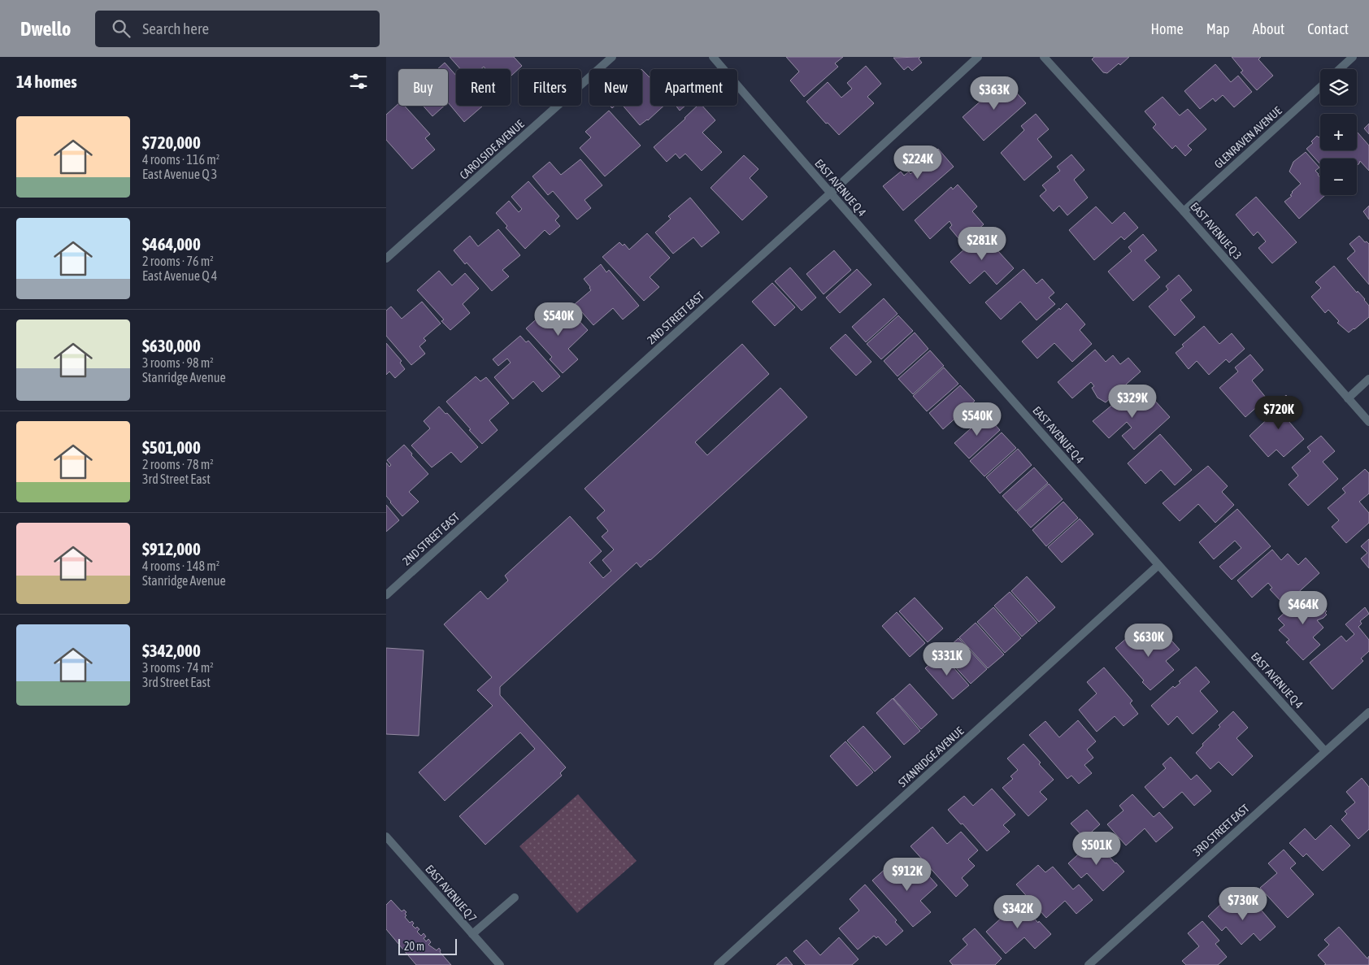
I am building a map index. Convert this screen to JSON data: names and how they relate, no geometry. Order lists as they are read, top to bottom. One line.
{"streets":{"street":["GLENRAVEN AVENUE","CAROLSIDE AVENUE","EAST AVENUE Q 4","EAST AVENUE Q 3","2ND STREET EAST","STANRIDGE AVENUE","3RD STREET EAST","EAST AVENUE Q 7"]},"crossings":[["GLENRAVEN AVENUE","EAST AVENUE Q 3"],["EAST AVENUE Q 4","2ND STREET EAST"],["EAST AVENUE Q 4","STANRIDGE AVENUE"],["EAST AVENUE Q 4","3RD STREET EAST"]],"scale_bar":"20 m","page":{"header":"Dwello","search":"Search here","nav":["Home","Map","About","Contact"],"heading":"14 homes","map_buttons":["+","−"],"chip":["Buy","Rent","Filters","New","Apartment"],"price":["$363K","$224K","$281K","$540K","$329K","$720K","$540K","$464K","$630K","$331K","$501K","$912K","$730K","$342K"],"list":[{"name":"$720,000","note":"4 rooms · 116 m² · East Avenue Q 3"},{"name":"$464,000","note":"2 rooms · 76 m² · East Avenue Q 4"},{"name":"$630,000","note":"3 rooms · 98 m² · Stanridge Avenue"},{"name":"$501,000","note":"2 rooms · 78 m² · 3rd Street East"},{"name":"$912,000","note":"4 rooms · 148 m² · Stanridge Avenue"},{"name":"$342,000","note":"3 rooms · 74 m² · 3rd Street East"}],"scale":"20 m"}}
